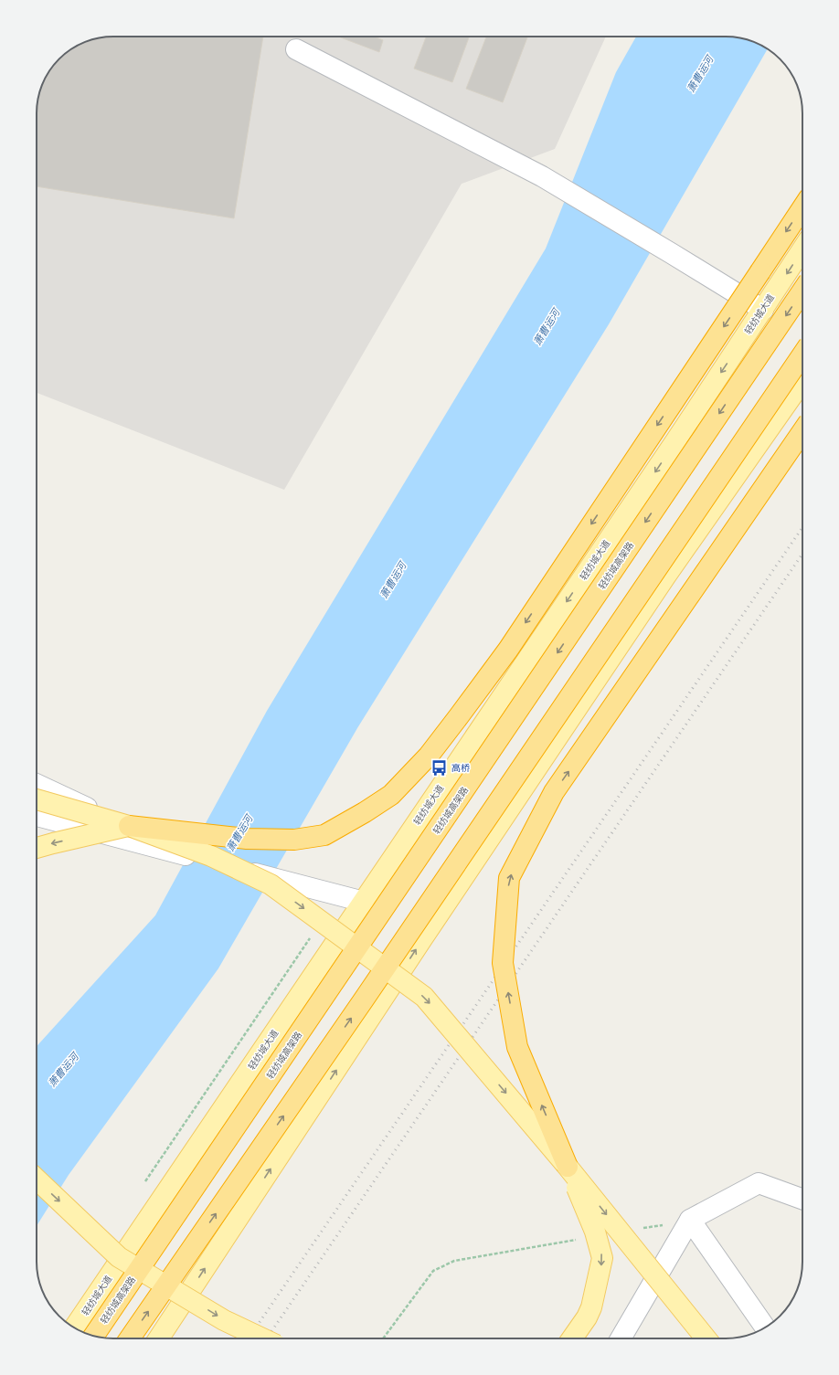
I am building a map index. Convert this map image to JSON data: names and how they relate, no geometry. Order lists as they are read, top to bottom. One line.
{"streets":{"highway":["轻纺城高架路"],"main road":["轻纺城大道"]},"water":["萧曹运河"],"places":{"bus stop":["高桥"]}}
